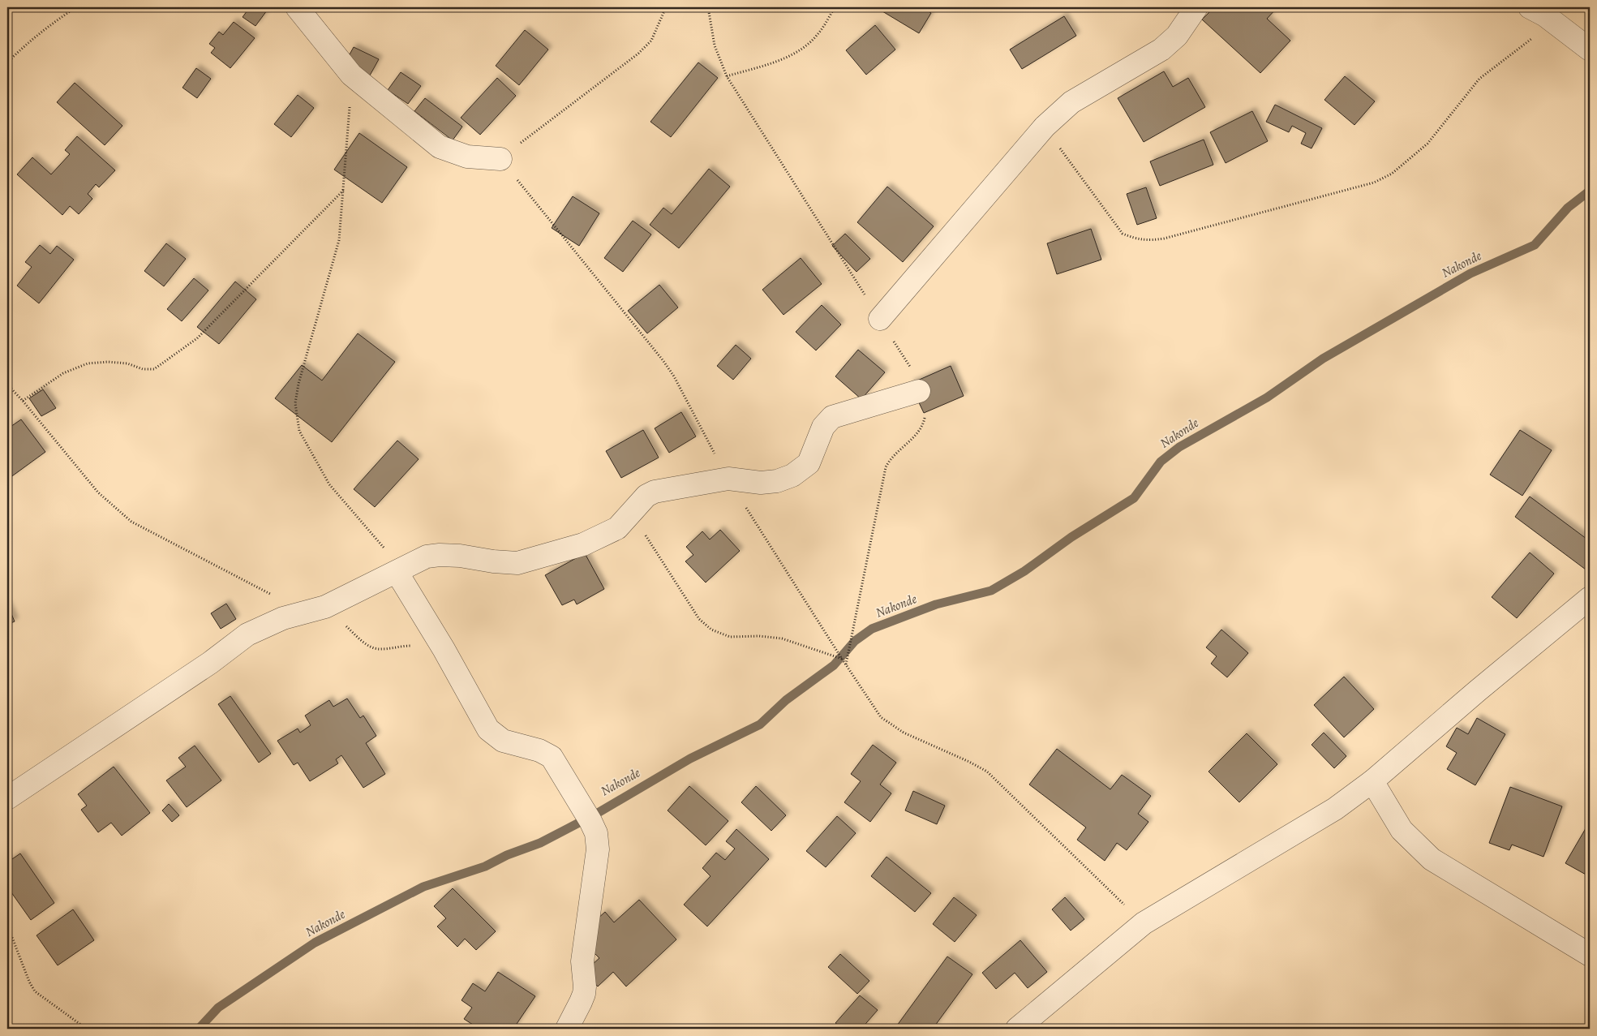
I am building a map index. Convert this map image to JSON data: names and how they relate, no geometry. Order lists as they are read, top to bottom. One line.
{"water":["Nakonde"]}
